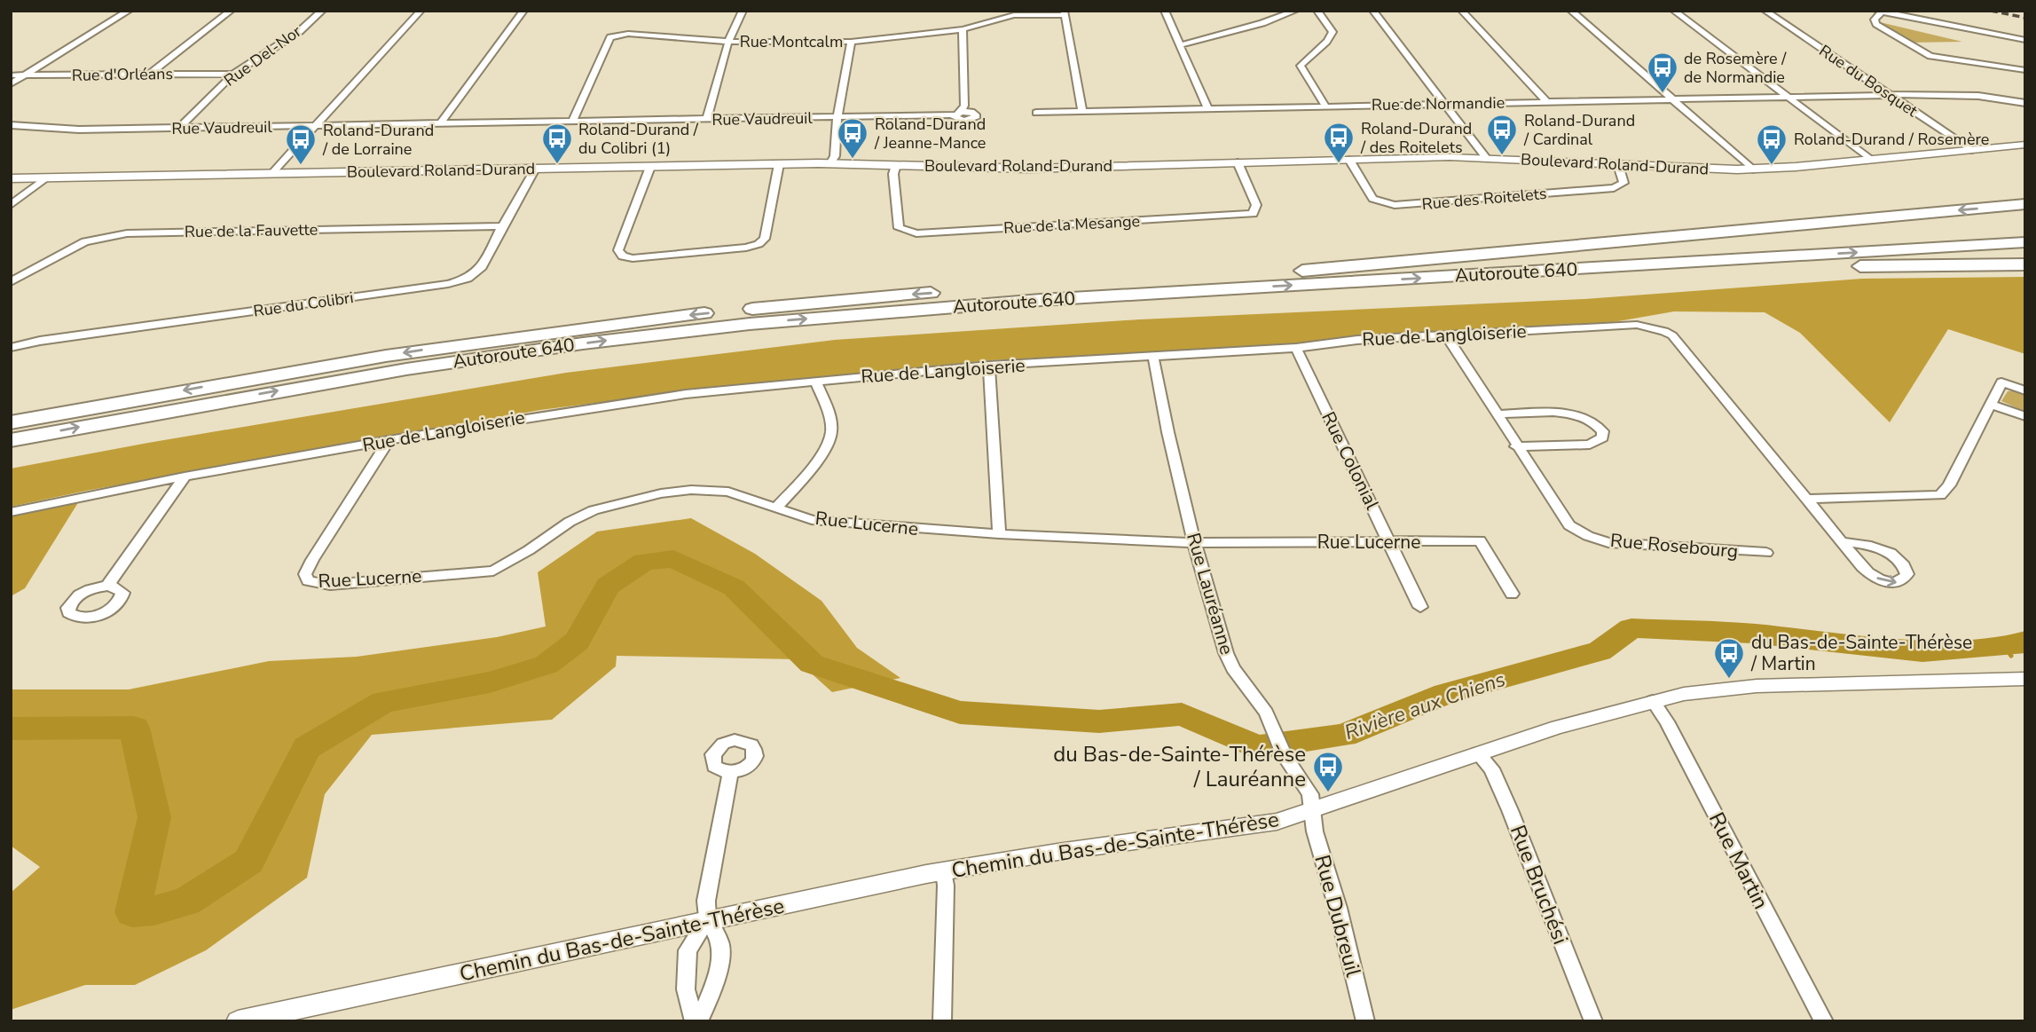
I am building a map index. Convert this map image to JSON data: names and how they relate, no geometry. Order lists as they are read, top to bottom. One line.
{"streets":{"highway":["Autoroute 640"],"street":["Rue Montcalm","Rue Del-Nor","Rue d'Orléans","Rue du Bosquet","Rue de Normandie","Rue Vaudreuil","Boulevard Roland-Durand","Rue des Roitelets","Rue de la Mesange","Rue de la Fauvette","Rue du Colibri","Rue de Langloiserie","Rue Colonial","Rue Lucerne","Rue Rosebourg","Rue Lauréanne","Chemin du Bas-de-Sainte-Thérèse","Rue Martin","Rue Bruchési","Rue Dubreuil"]},"crossings":[["Rue Montcalm","Rue Vaudreuil"],["Rue Del-Nor","Rue d'Orléans"],["Rue Del-Nor","Rue Vaudreuil"],["Rue du Bosquet","Rue de Normandie"],["Rue du Bosquet","Boulevard Roland-Durand"],["Boulevard Roland-Durand","Rue des Roitelets"],["Boulevard Roland-Durand","Rue de la Mesange"],["Boulevard Roland-Durand","Rue du Colibri"],["Rue de la Fauvette","Rue du Colibri"],["Rue de Langloiserie","Rue Colonial"],["Rue de Langloiserie","Rue Lucerne"],["Rue de Langloiserie","Rue Rosebourg"],["Rue de Langloiserie","Rue Lauréanne"],["Rue Colonial","Rue Lucerne"],["Rue Lucerne","Rue Lauréanne"],["Rue Lauréanne","Chemin du Bas-de-Sainte-Thérèse"],["Rue Lauréanne","Rue Dubreuil"],["Chemin du Bas-de-Sainte-Thérèse","Rue Martin"],["Chemin du Bas-de-Sainte-Thérèse","Rue Bruchési"],["Chemin du Bas-de-Sainte-Thérèse","Rue Dubreuil"]],"water":["Rivière aux Chiens"],"places":{"bus stop":["de Rosemère / de Normandie","Roland-Durand / Cardinal","Roland-Durand / Jeanne-Mance","Roland-Durand / des Roitelets","Roland-Durand / du Colibri (1)","Roland-Durand / de Lorraine","Roland-Durand / Rosemère","du Bas-de-Sainte-Thérèse / Martin","du Bas-de-Sainte-Thérèse / Lauréanne"]}}
